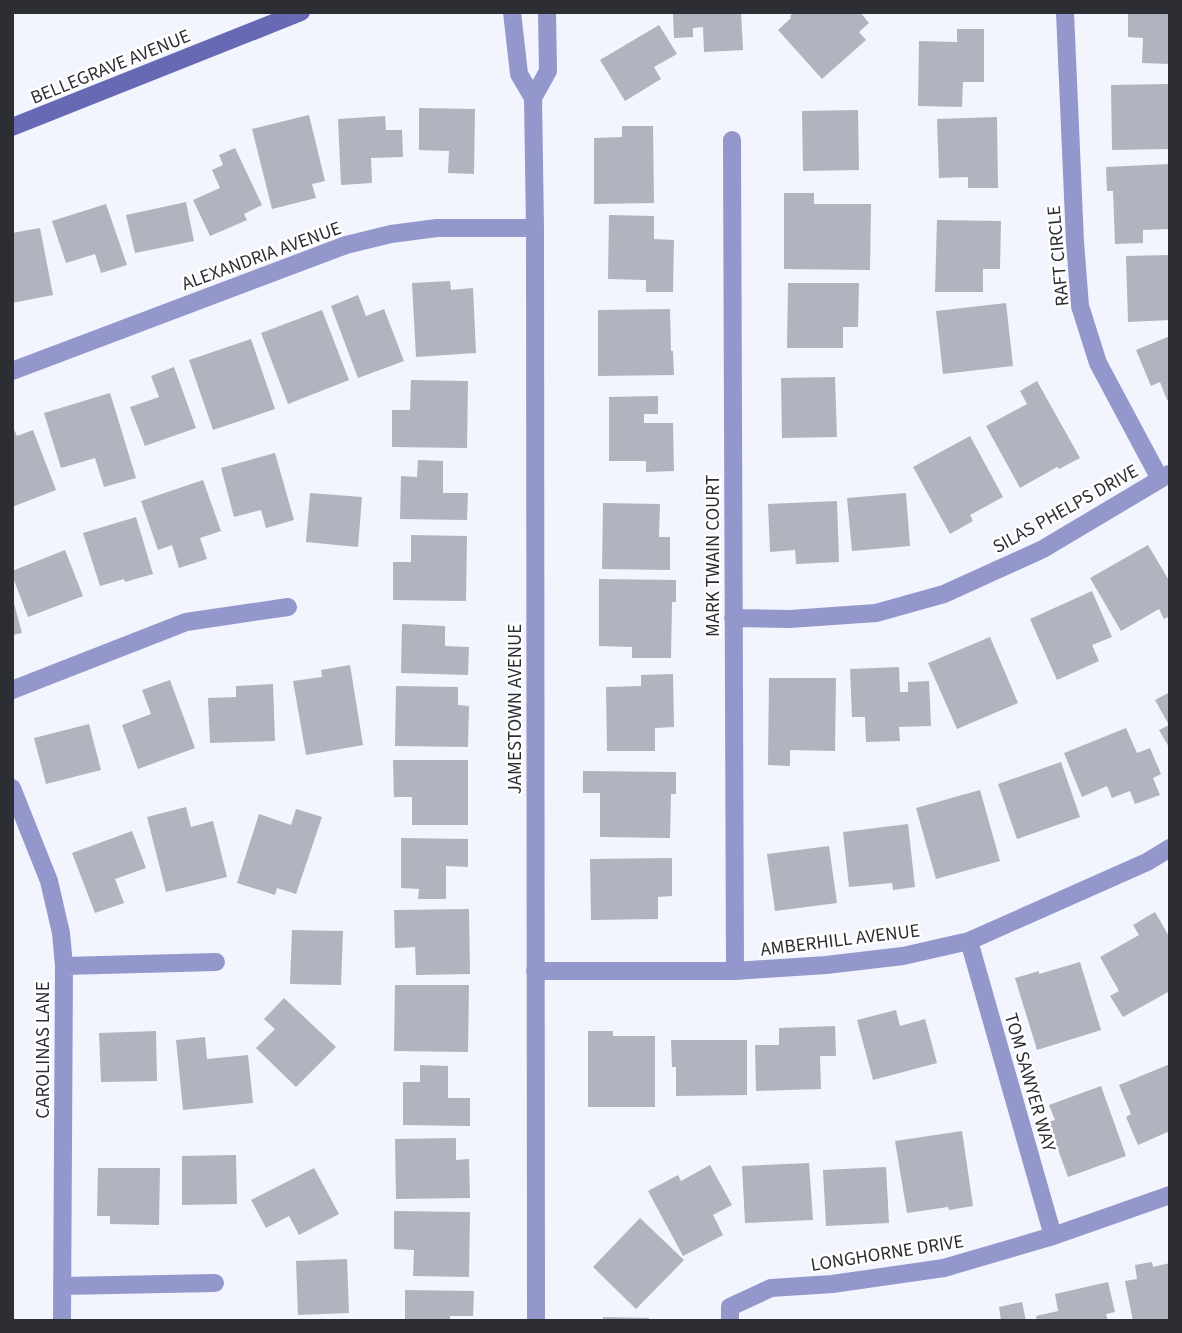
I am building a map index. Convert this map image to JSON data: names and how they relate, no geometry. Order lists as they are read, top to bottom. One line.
{"streets":{"main road":["BELLEGRAVE AVENUE"],"street":["ALEXANDRIA AVENUE","RAFT CIRCLE","SILAS PHELPS DRIVE","MARK TWAIN COURT","JAMESTOWN AVENUE","AMBERHILL AVENUE","CAROLINAS LANE","TOM SAWYER WAY","LONGHORNE DRIVE"]},"crossings":[["ALEXANDRIA AVENUE","JAMESTOWN AVENUE"],["RAFT CIRCLE","SILAS PHELPS DRIVE"],["SILAS PHELPS DRIVE","MARK TWAIN COURT"],["MARK TWAIN COURT","AMBERHILL AVENUE"],["JAMESTOWN AVENUE","AMBERHILL AVENUE"],["AMBERHILL AVENUE","TOM SAWYER WAY"],["TOM SAWYER WAY","LONGHORNE DRIVE"]]}
